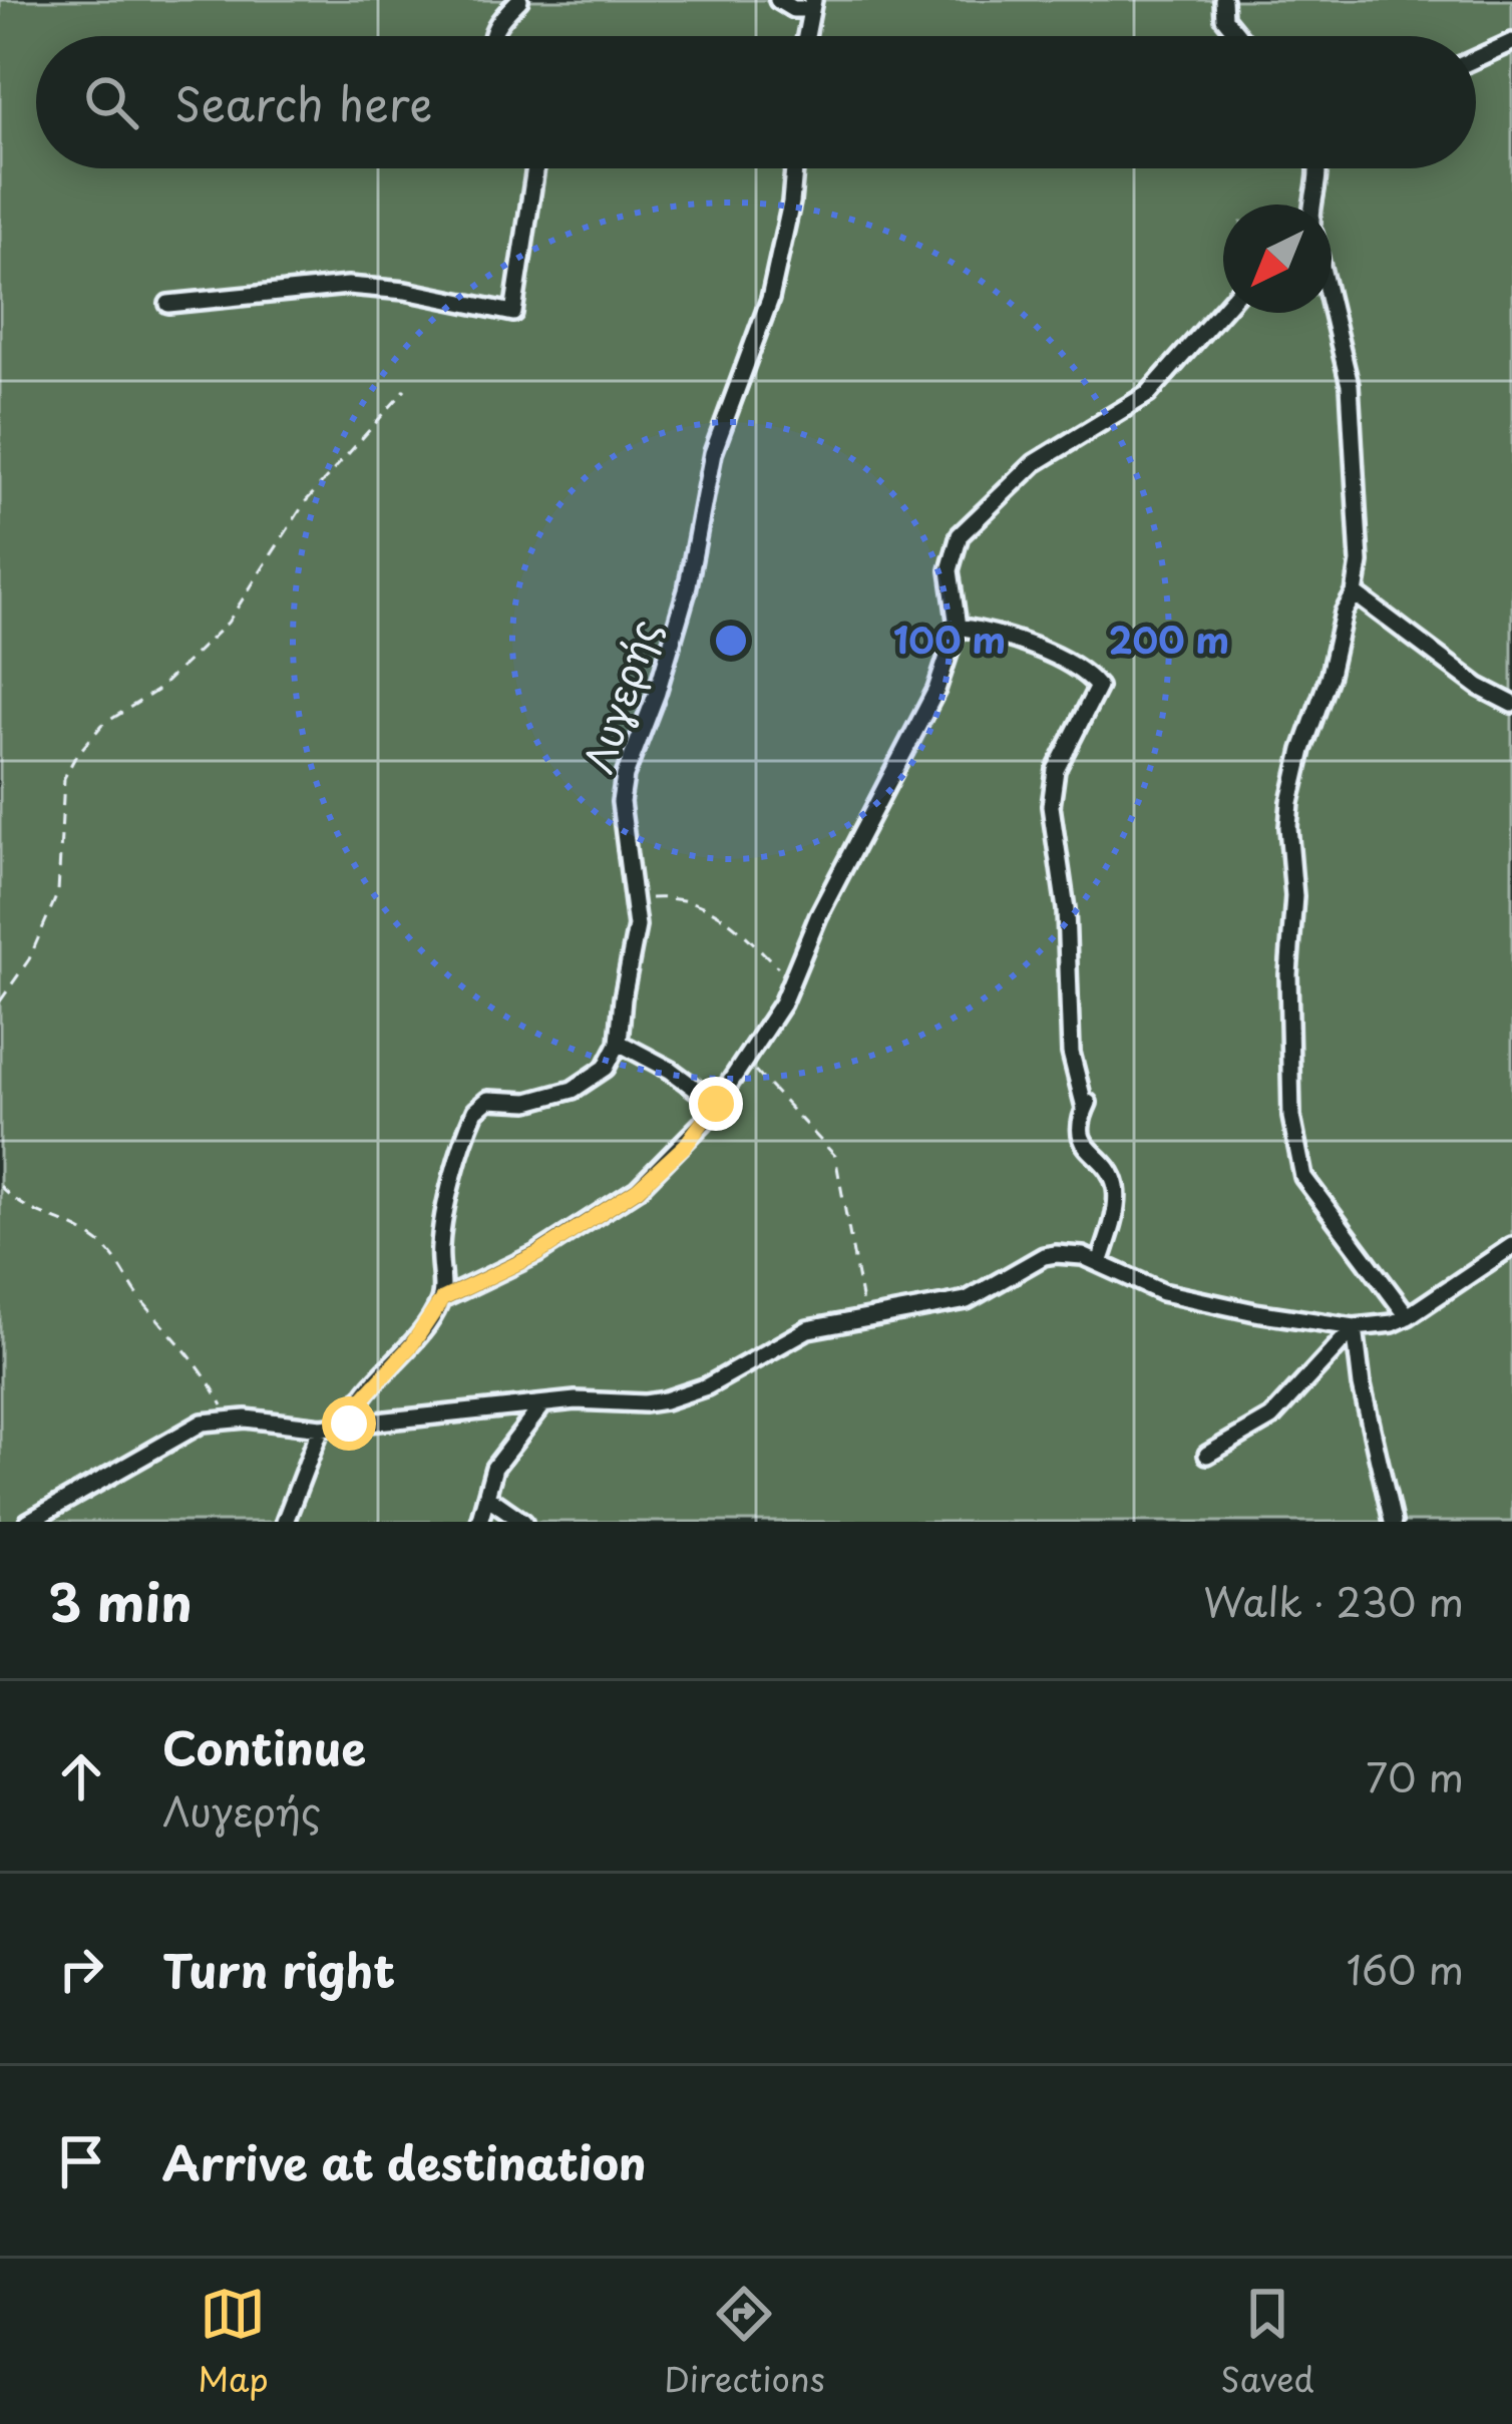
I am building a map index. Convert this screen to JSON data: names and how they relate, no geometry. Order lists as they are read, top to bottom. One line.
{"streets":{"street":["Λυγερής"]},"north":"bottom left","page":{"search":"Search here","heading":["3 min","Walk · 230 m"],"list":[["Continue","Λυγερής","70 m"],["Turn right","160 m"],"Arrive at destination"],"nav":["Map","Directions","Saved"]},"rings":["100 m","200 m"]}
